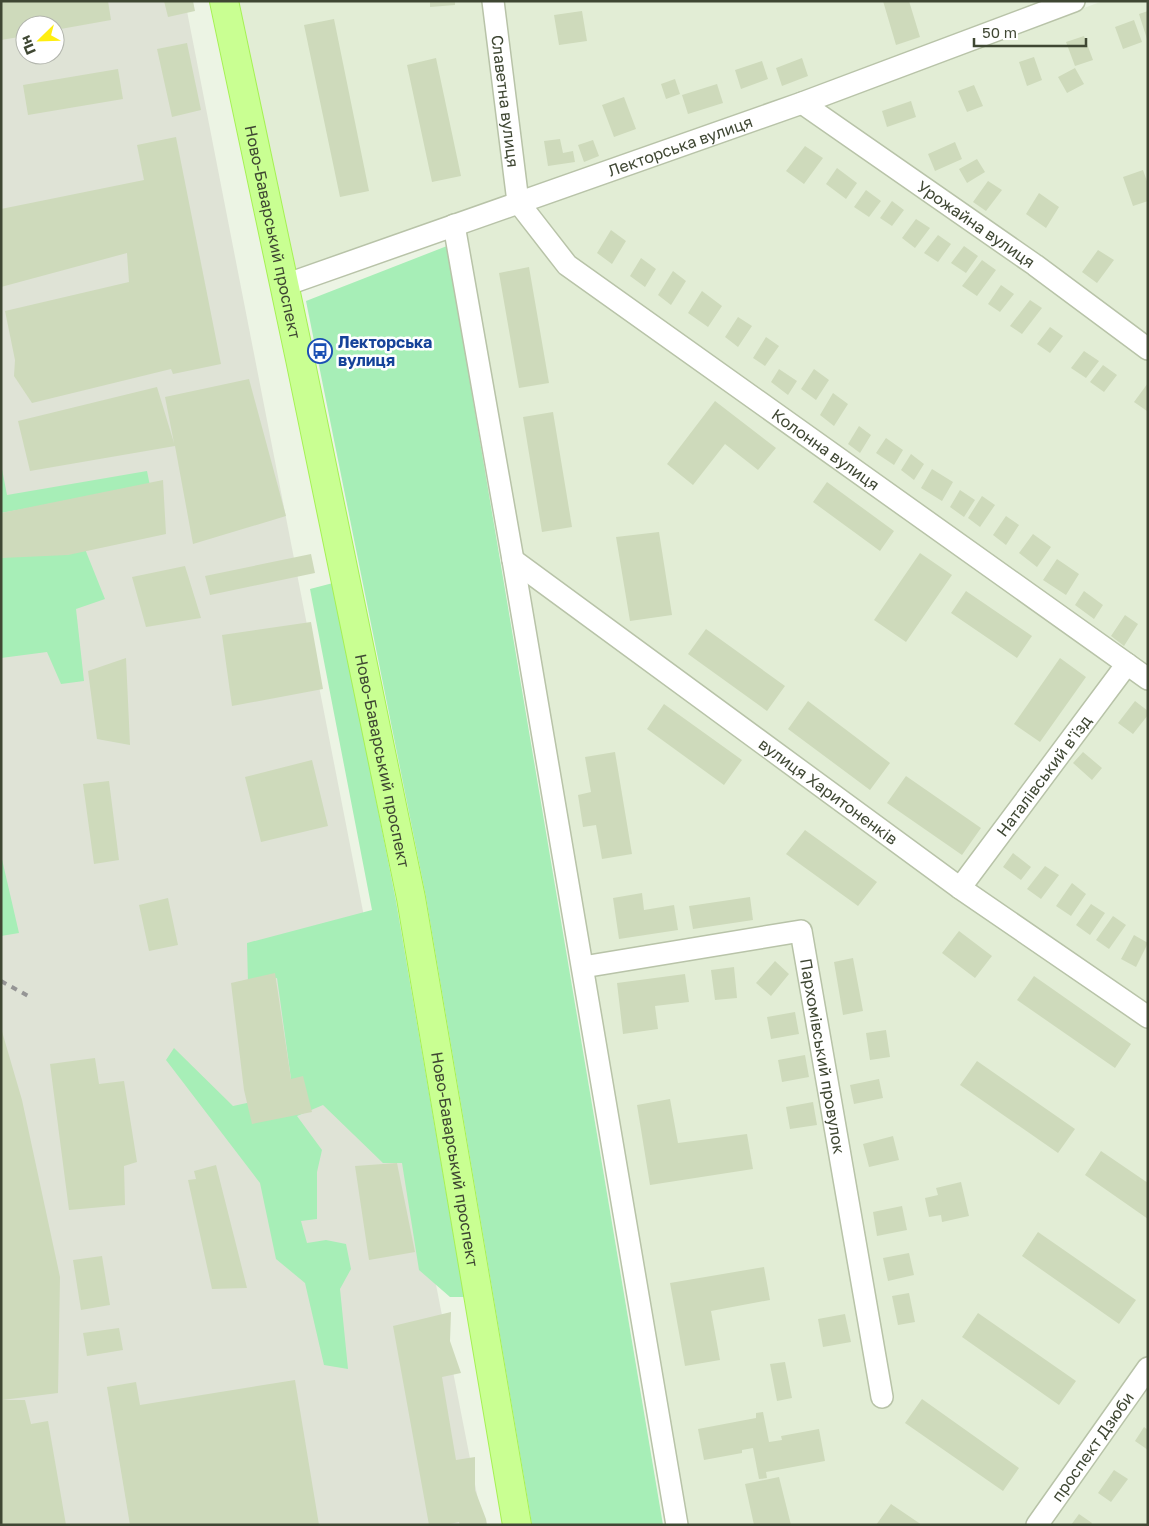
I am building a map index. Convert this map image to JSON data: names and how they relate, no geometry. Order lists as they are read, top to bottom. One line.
{"streets":{"main road":["Ново-Баварський проспект"],"street":["Славетна вулиця","Лекторська вулиця","Урожайна вулиця","Колонна вулиця","Наталівський в'їзд","вулиця Харитоненків","Пархомівський провулок","проспект Дзюби"]},"crossings":[["Славетна вулиця","Лекторська вулиця"],["Славетна вулиця","Колонна вулиця"],["Лекторська вулиця","Урожайна вулиця"],["Лекторська вулиця","Ново-Баварський проспект"],["Лекторська вулиця","Колонна вулиця"],["Колонна вулиця","Наталівський в'їзд"],["Наталівський в'їзд","вулиця Харитоненків"]],"places":{"bus stop":["Лекторська вулиця"]},"scale_bar":"50 m","north":"bottom left"}
